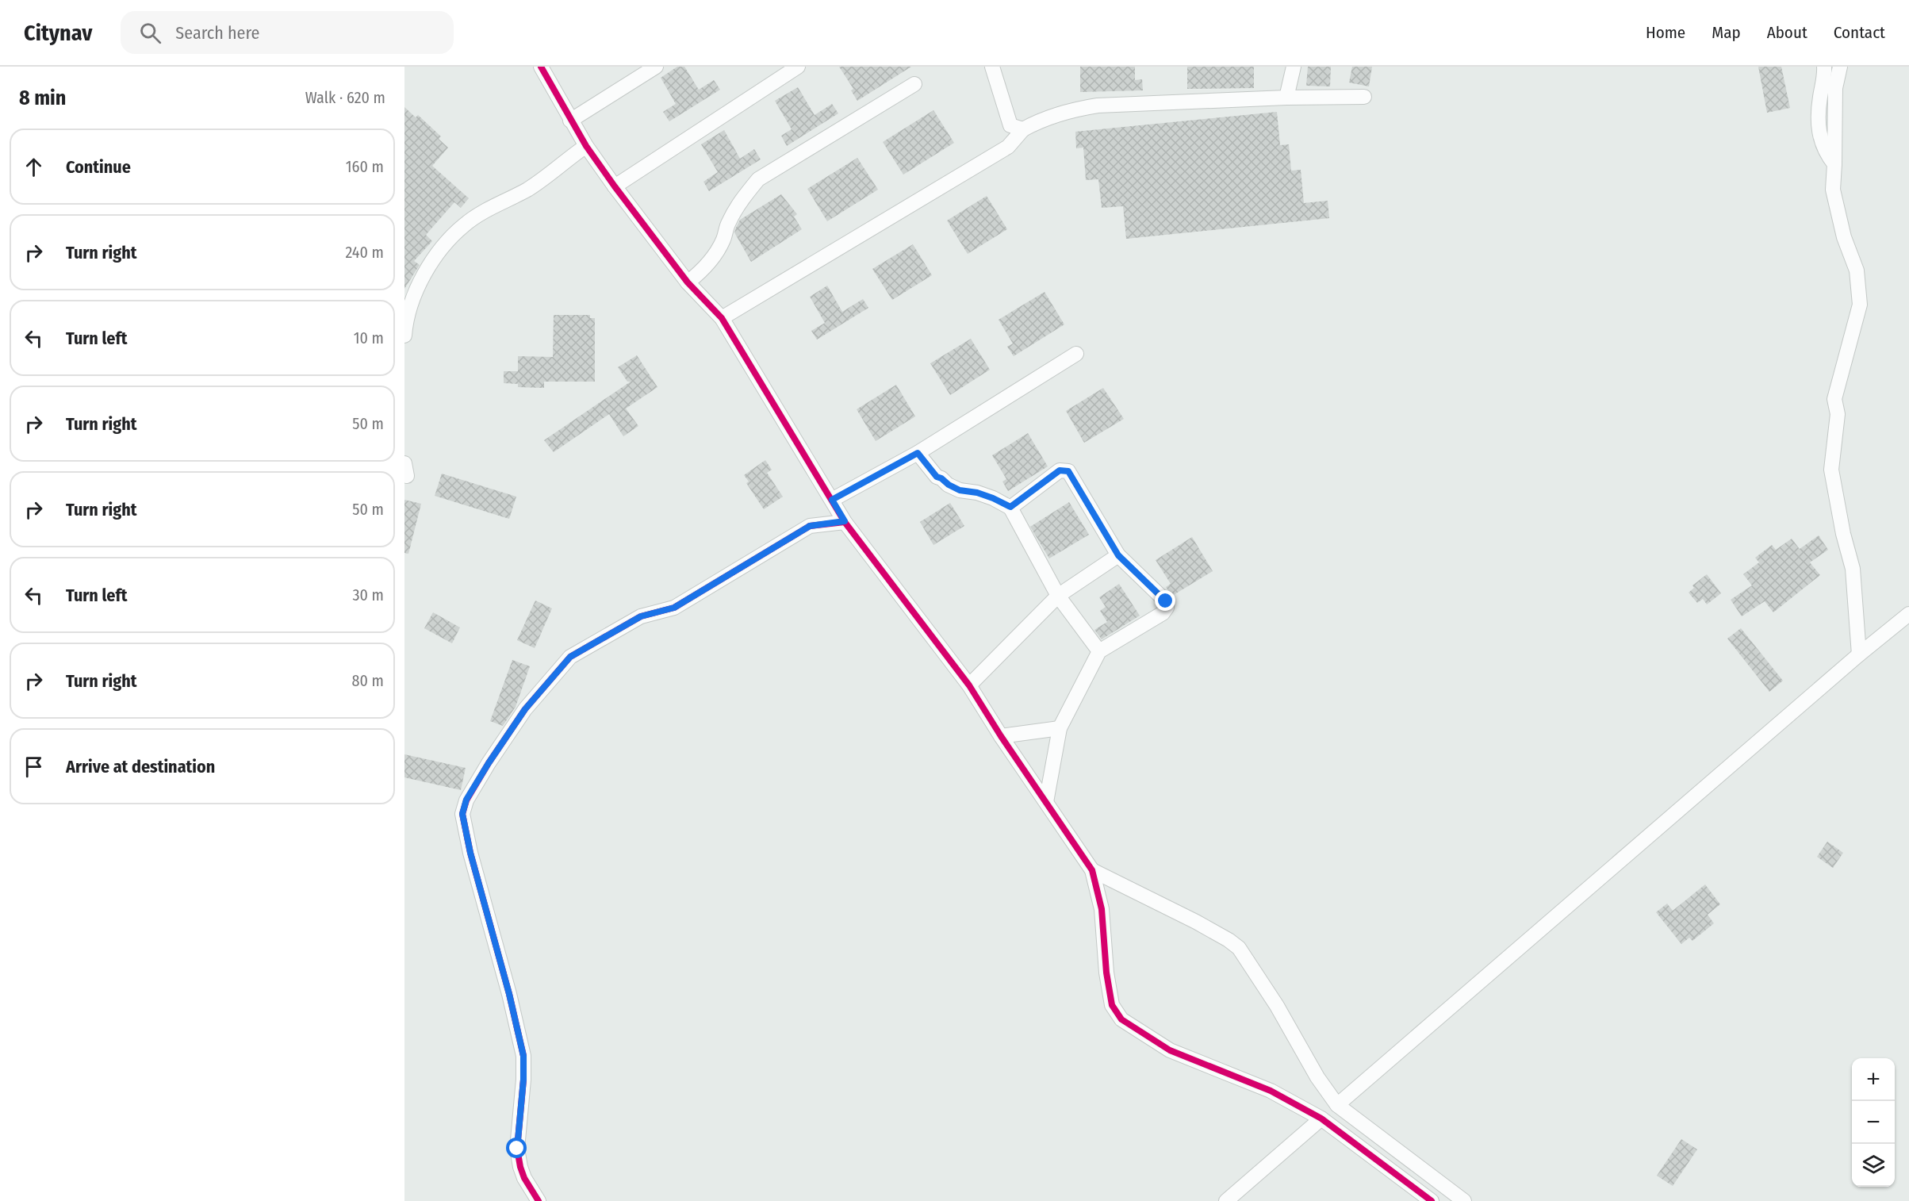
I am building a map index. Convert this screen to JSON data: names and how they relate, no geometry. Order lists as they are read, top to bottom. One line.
{"page":{"header":"Citynav","search":"Search here","nav":["Home","Map","About","Contact"],"heading":["8 min","Walk · 620 m"],"list":[["Continue","160 m"],["Turn right","240 m"],["Turn left","10 m"],["Turn right","50 m"],["Turn right","50 m"],["Turn left","30 m"],["Turn right","80 m"],"Arrive at destination"],"map_buttons":["+","−"]}}
